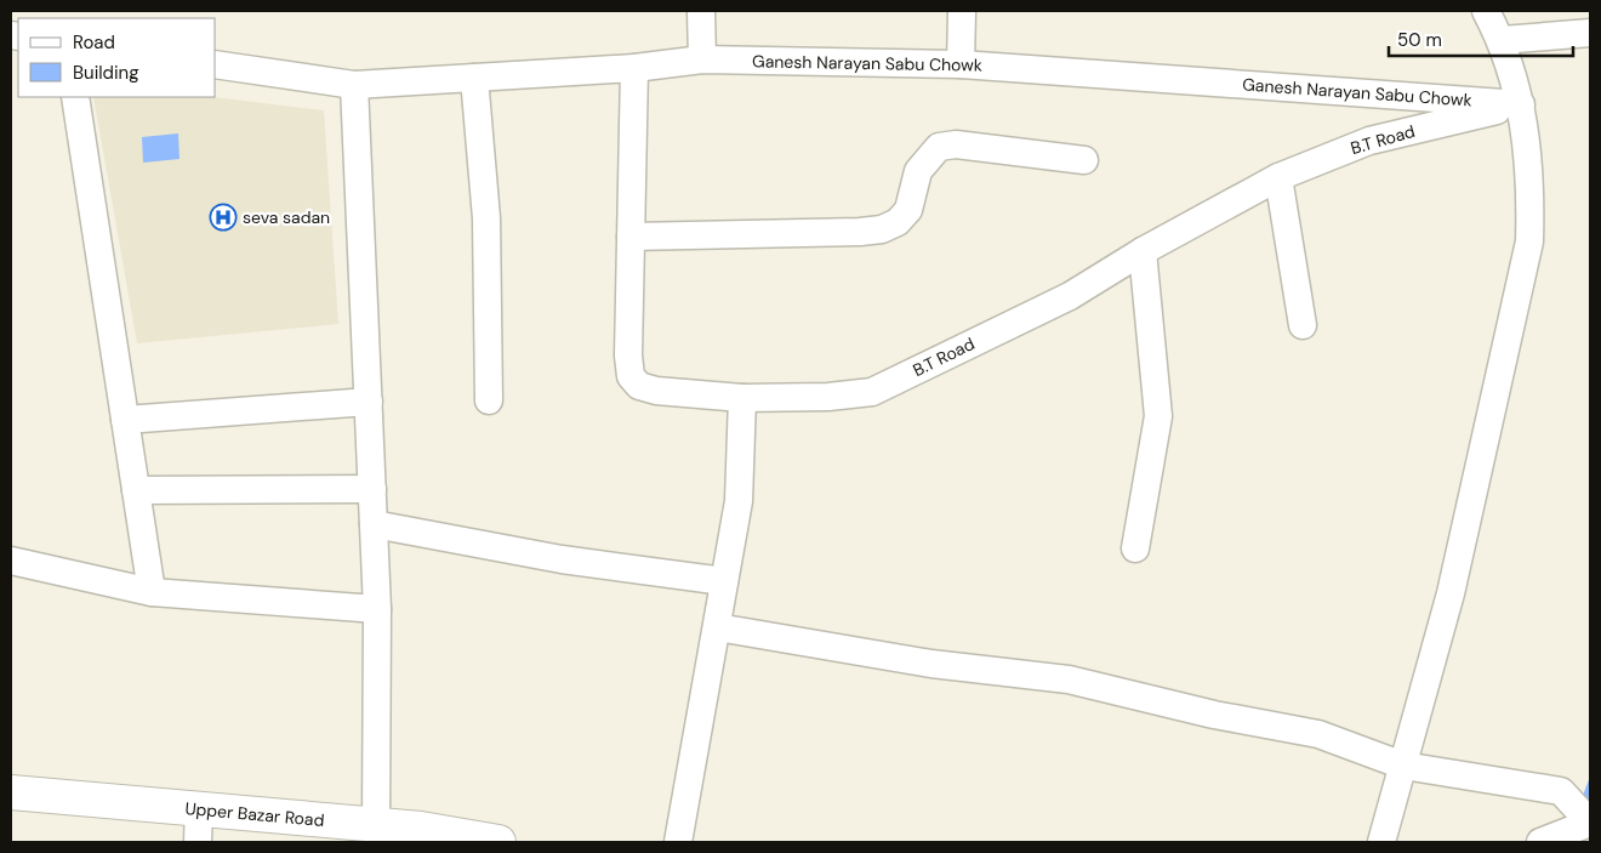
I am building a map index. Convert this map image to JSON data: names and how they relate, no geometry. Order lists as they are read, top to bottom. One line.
{"streets":{"street":["Ganesh Narayan Sabu Chowk","B.T Road","Upper Bazar Road"]},"crossings":[["Ganesh Narayan Sabu Chowk","B.T Road"]],"places":{"hospital":["seva sadan"]},"legend":["Road","Building"],"scale_bar":"50 m"}
